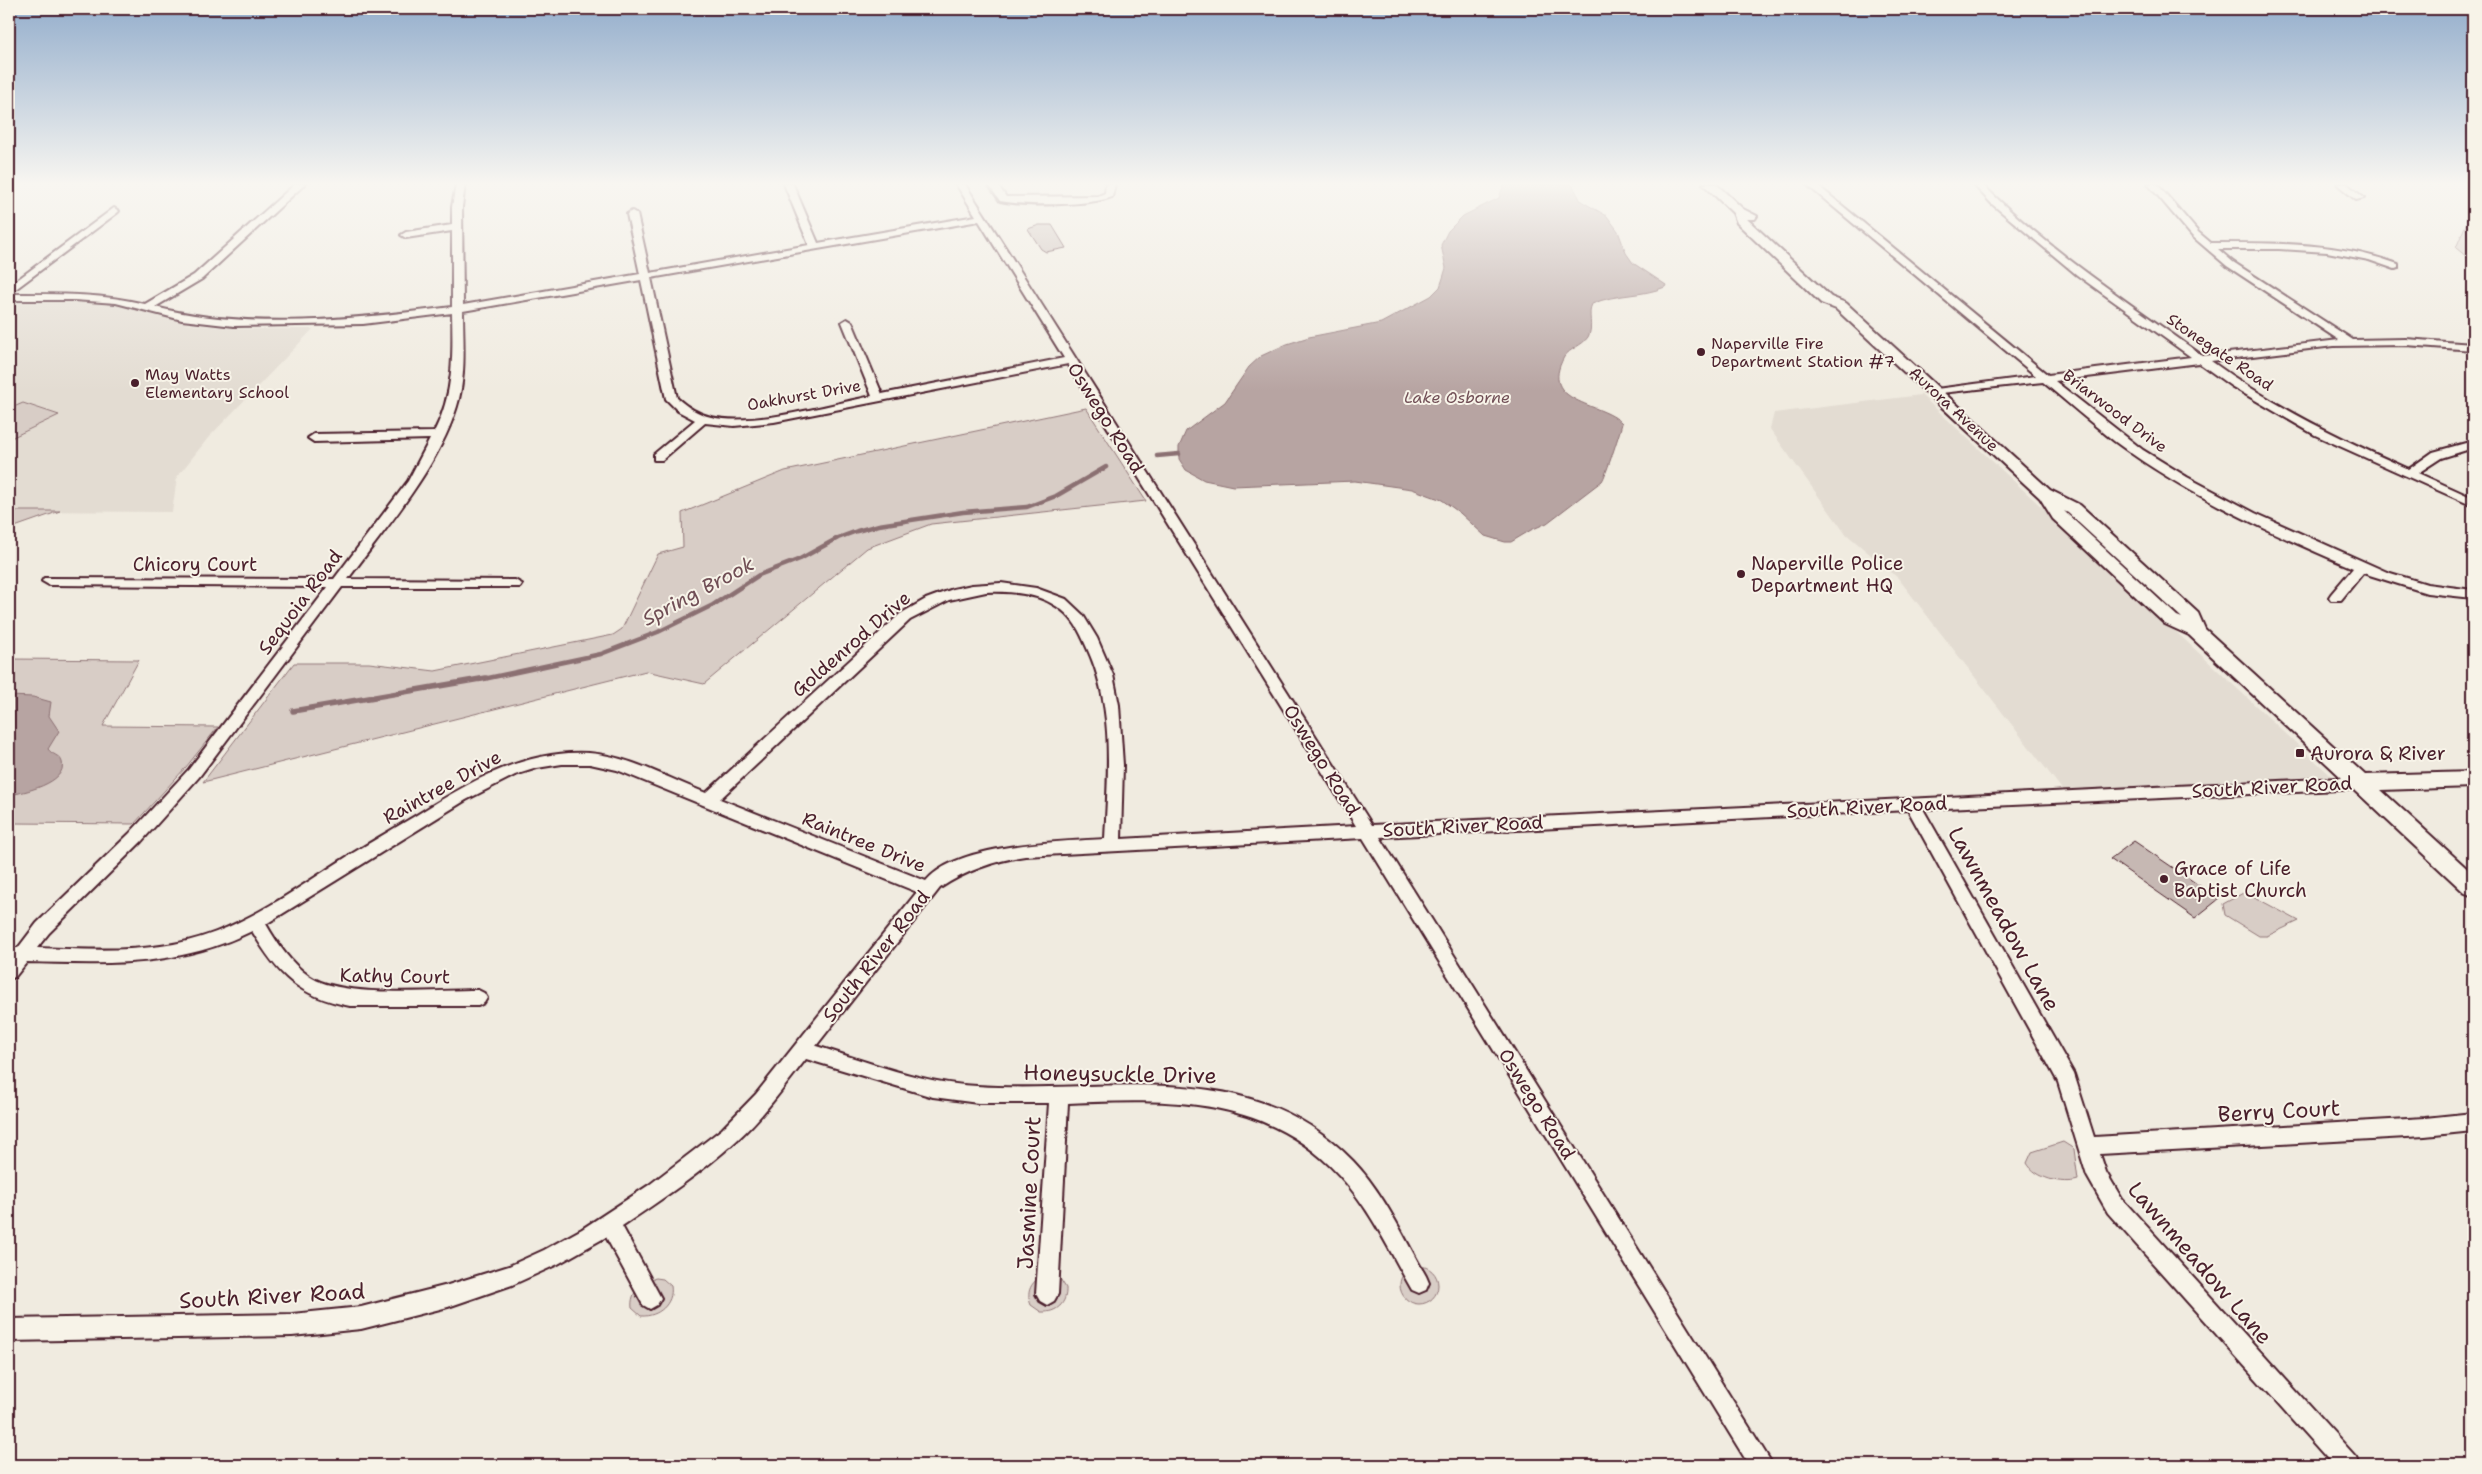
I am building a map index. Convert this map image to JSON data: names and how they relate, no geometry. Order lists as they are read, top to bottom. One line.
{"streets":{"main road":["Aurora Avenue","South River Road"],"street":["Stonegate Road","Oakhurst Drive","Briarwood Drive","Oswego Road","Chicory Court","Sequoia Road","Goldenrod Drive","Raintree Drive","Lawnmeadow Lane","Kathy Court","Honeysuckle Drive","Berry Court","Jasmine Court"]},"crossings":[["Oakhurst Drive","Oswego Road"],["Aurora Avenue","South River Road"],["Oswego Road","South River Road"],["Chicory Court","Sequoia Road"],["Sequoia Road","Raintree Drive"],["Goldenrod Drive","Raintree Drive"],["Goldenrod Drive","South River Road"],["Raintree Drive","South River Road"],["Raintree Drive","Kathy Court"],["South River Road","Lawnmeadow Lane"],["South River Road","Honeysuckle Drive"],["Lawnmeadow Lane","Berry Court"],["Honeysuckle Drive","Jasmine Court"]],"water":["Lake Osborne","Spring Brook"],"places":{"other":["Naperville Fire Department Station #7","May Watts Elementary School","Naperville Police Department HQ","Grace of Life Baptist Church"],"transit":["Aurora & River"]}}
